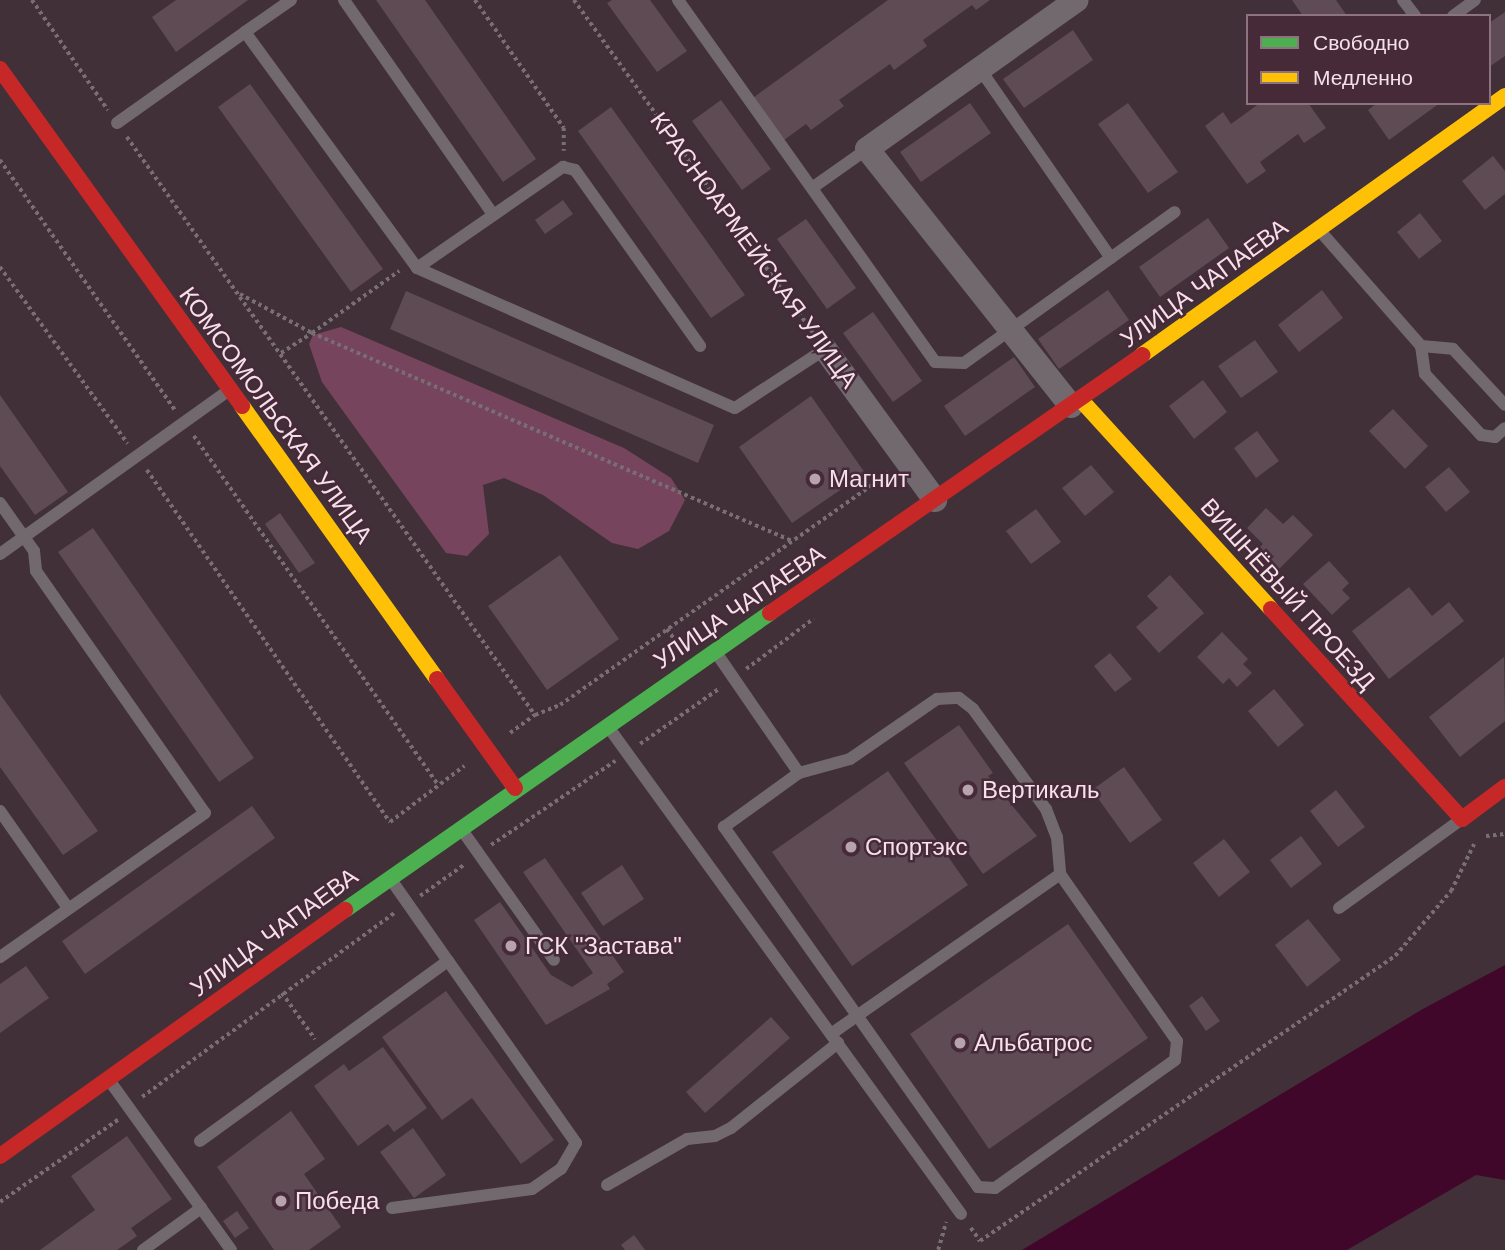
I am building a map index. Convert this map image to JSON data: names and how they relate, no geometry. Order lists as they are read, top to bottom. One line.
{"streets":{"street":["КРАСНОАРМЕЙСКАЯ УЛИЦА","УЛИЦА ЧАПАЕВА","КОМСОМОЛЬСКАЯ УЛИЦА","ВИШНЁВЫЙ ПРОЕЗД"]},"crossings":[["КРАСНОАРМЕЙСКАЯ УЛИЦА","УЛИЦА ЧАПАЕВА"],["УЛИЦА ЧАПАЕВА","КОМСОМОЛЬСКАЯ УЛИЦА"],["УЛИЦА ЧАПАЕВА","ВИШНЁВЫЙ ПРОЕЗД"]],"places":["Магнит","Вертикаль","Спортэкс","ГСК \"Застава\"","Альбатрос","Победа"],"legend":["Свободно","Медленно"]}
